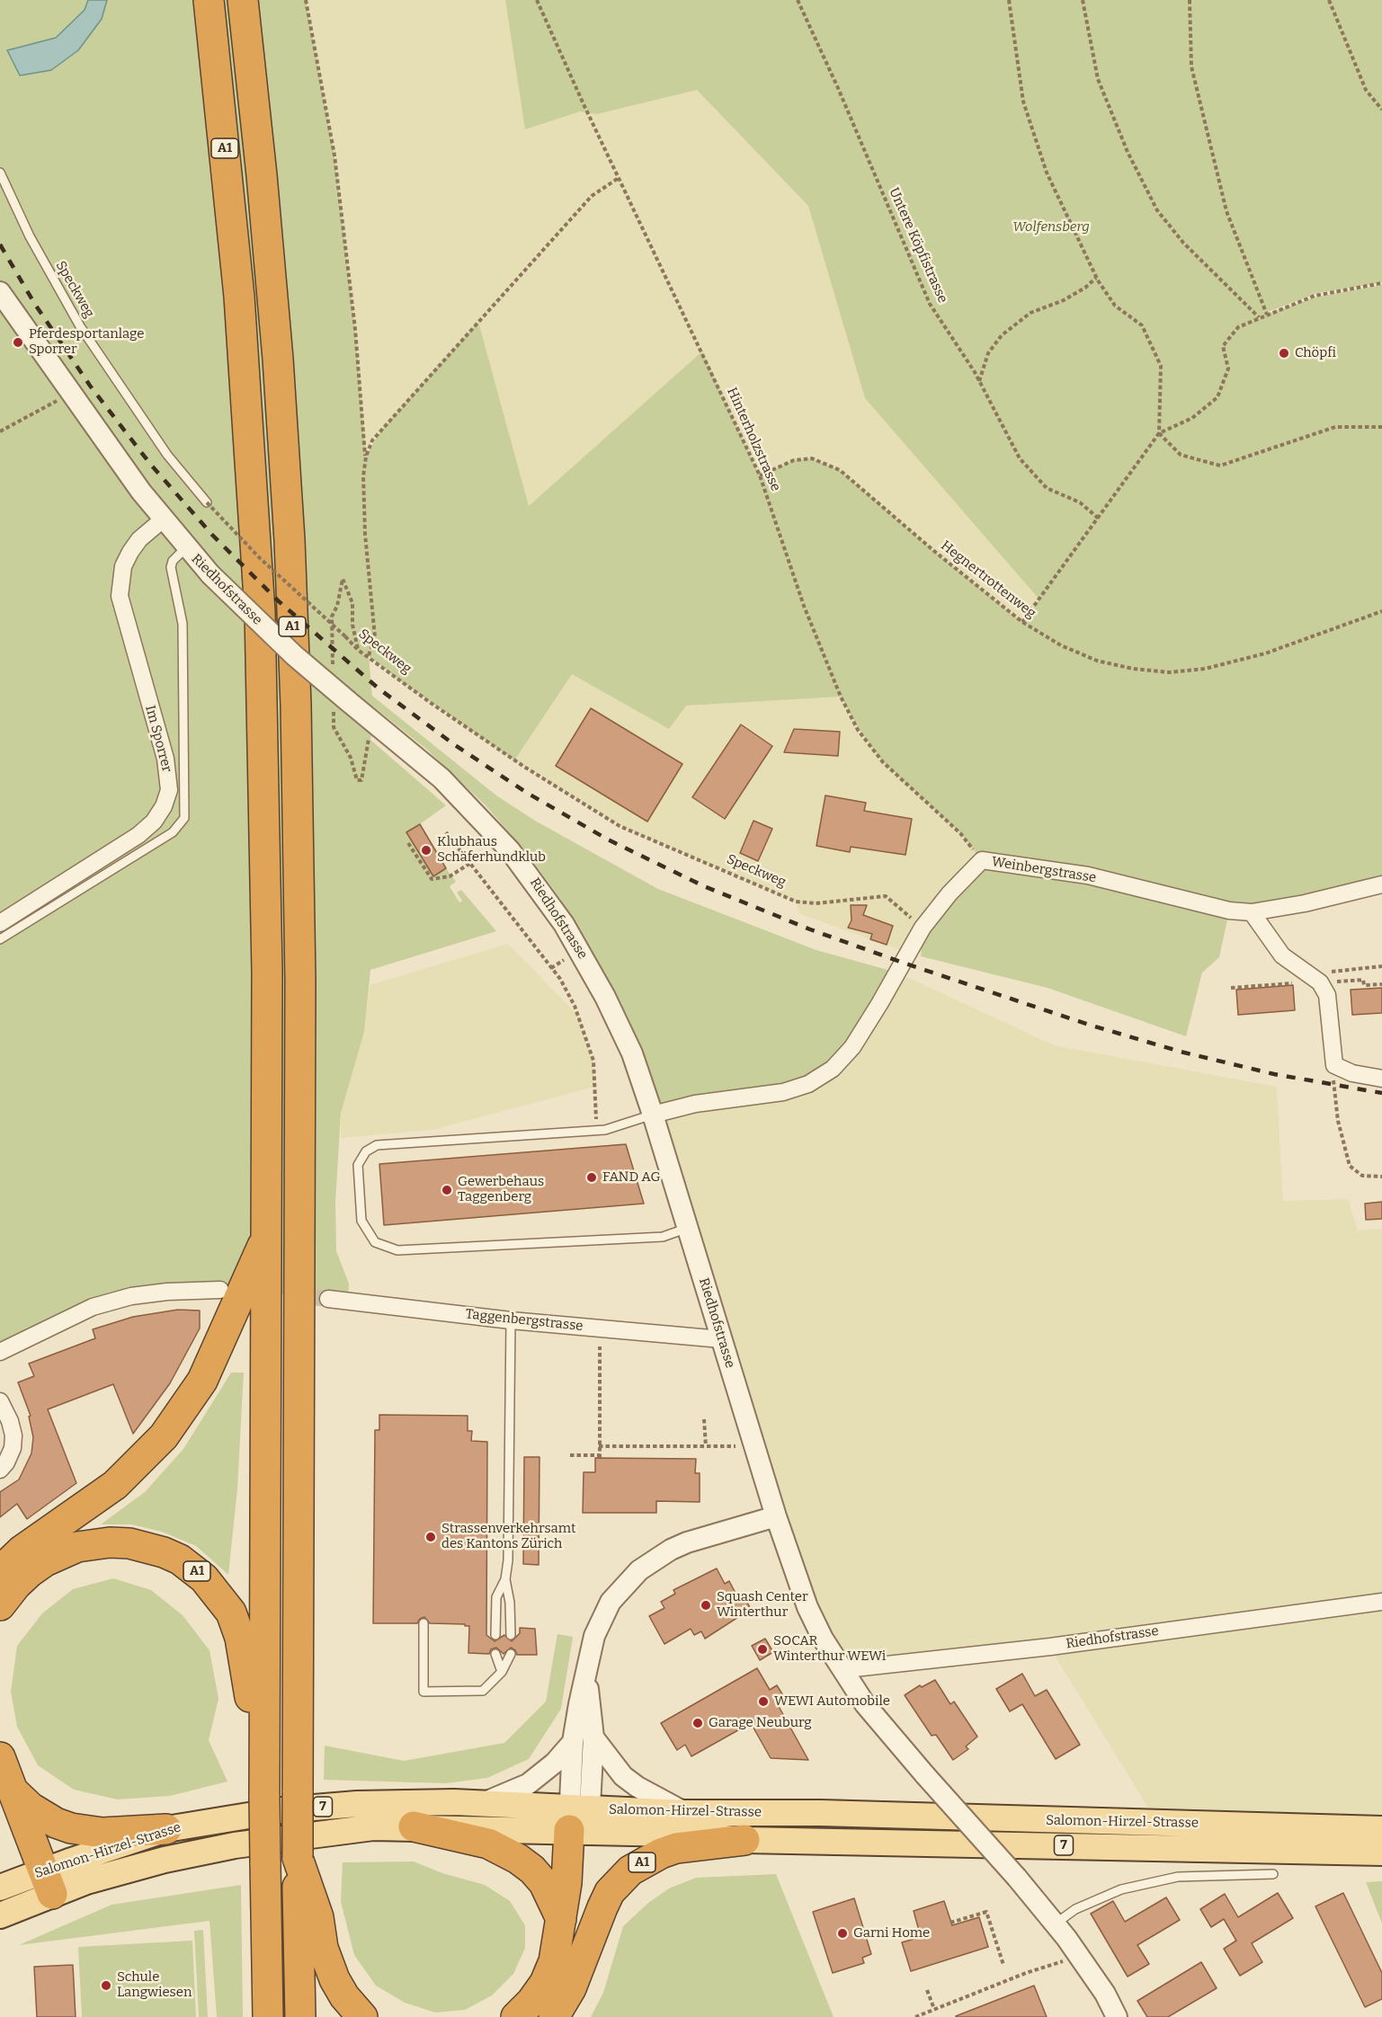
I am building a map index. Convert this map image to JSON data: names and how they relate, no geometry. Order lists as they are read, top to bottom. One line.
{"streets":{"highway":["A1"],"main road":["7","Salomon-Hirzel-Strasse"],"street":["Riedhofstrasse","Im Sporrer","Weinbergstrasse","Taggenbergstrasse"],"lane":["Speckweg"],"path":["Untere Köpfistrasse","Hinterholzstrasse","Hegnertrottenweg"]},"crossings":[["A1","Salomon-Hirzel-Strasse"],["Speckweg","Weinbergstrasse"],["Hinterholzstrasse","Hegnertrottenweg"],["Hinterholzstrasse","Weinbergstrasse"],["Riedhofstrasse","Im Sporrer"],["Riedhofstrasse","Weinbergstrasse"],["Riedhofstrasse","Taggenbergstrasse"]],"parks":["Wolfensberg"],"places":["Pferdesportanlage Sporrer","Chöpfi","Klubhaus Schäferhundklub","FAND AG","Gewerbehaus Taggenberg","Strassenverkehrsamt des Kantons Zürich","Squash Center Winterthur","SOCAR Winterthur WEWi","WEWI Automobile","Garage Neuburg","Garni Home","Schule Langwiesen"]}
